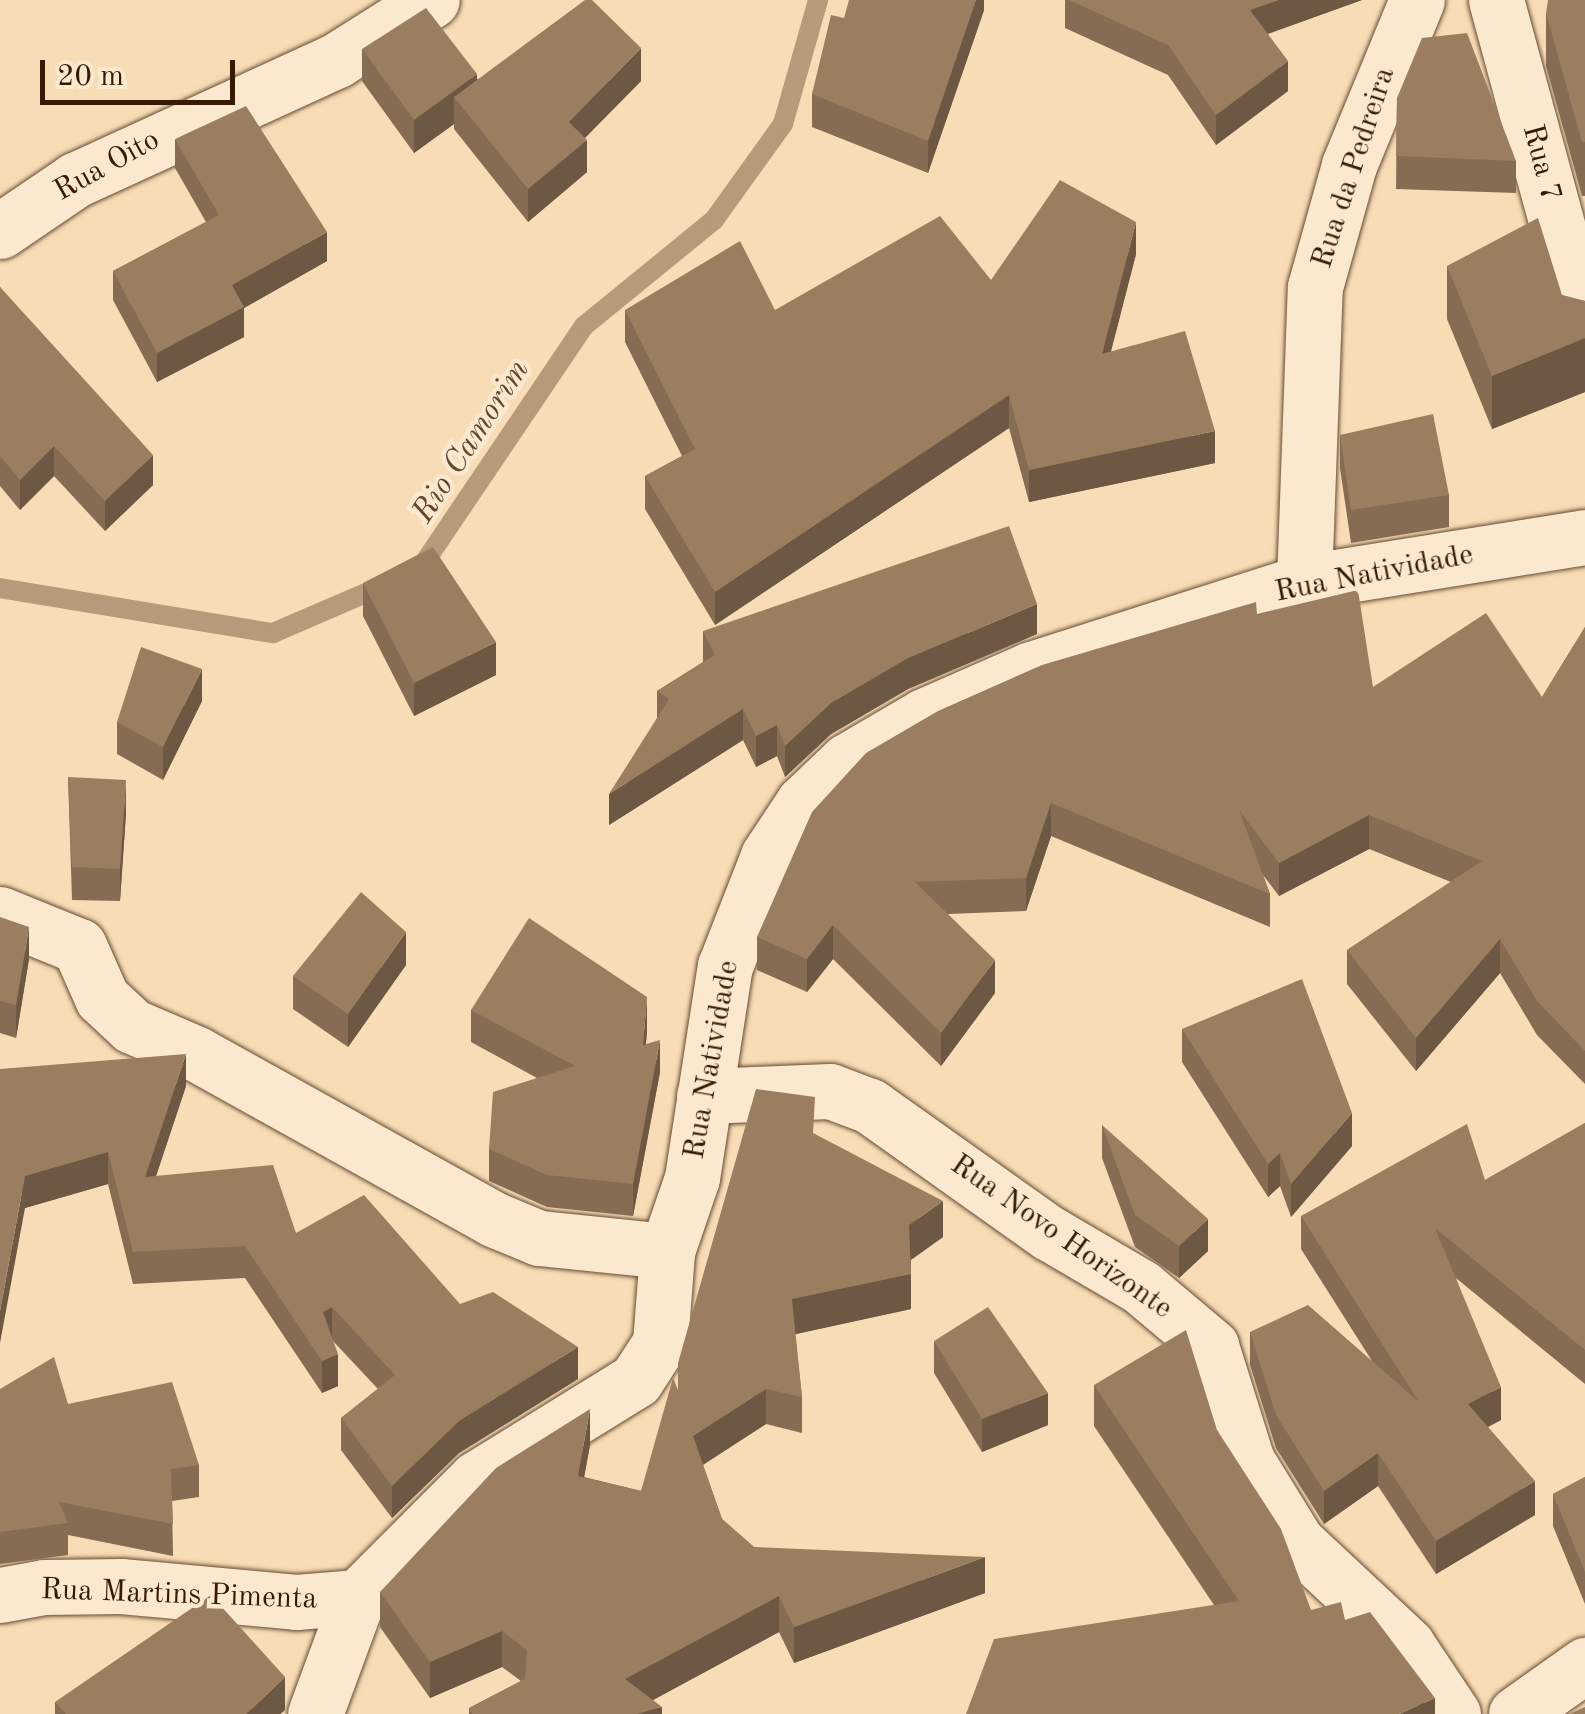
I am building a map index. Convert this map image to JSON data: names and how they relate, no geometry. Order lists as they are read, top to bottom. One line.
{"streets":{"street":["Rua 7","Rua Oito","Rua da Pedreira","Rua Natividade","Rua Novo Horizonte","Rua Martins Pimenta"]},"crossings":[["Rua da Pedreira","Rua Natividade"],["Rua Natividade","Rua Novo Horizonte"],["Rua Natividade","Rua Martins Pimenta"]],"water":["Rio Camorim"],"scale_bar":"20 m"}
